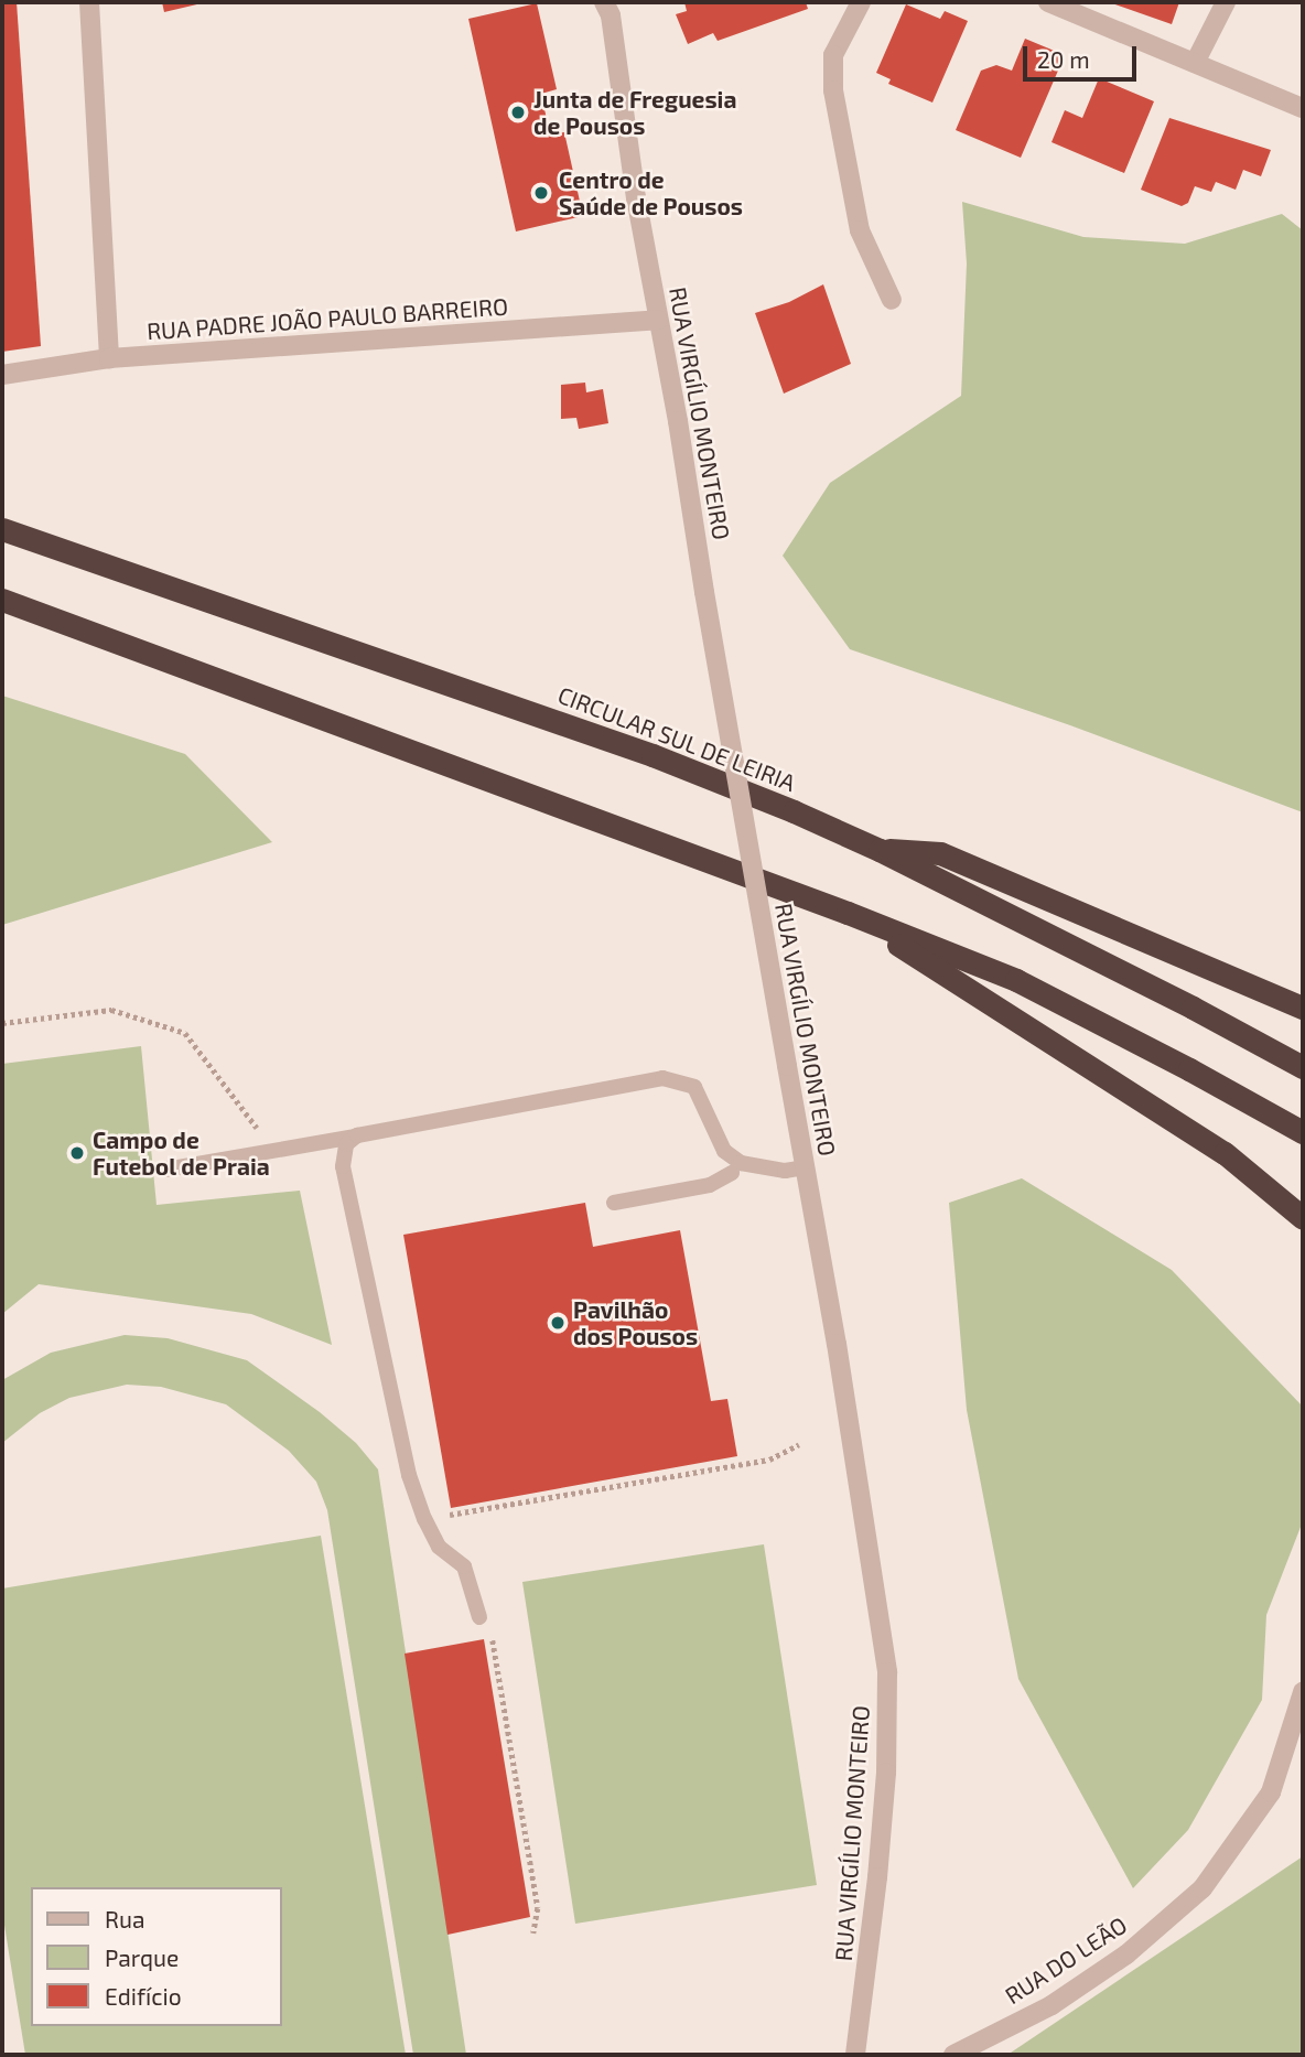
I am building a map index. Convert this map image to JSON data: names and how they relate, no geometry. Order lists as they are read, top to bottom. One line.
{"streets":{"highway":["CIRCULAR SUL DE LEIRIA"],"street":["RUA PADRE JOÃO PAULO BARREIRO","RUA VIRGÍLIO MONTEIRO","RUA DO LEÃO"]},"crossings":[["RUA PADRE JOÃO PAULO BARREIRO","RUA VIRGÍLIO MONTEIRO"]],"places":["Junta de Freguesia de Pousos","Centro de Saúde de Pousos","Campo de Futebol de Praia","Pavilhão dos Pousos"],"legend":["Rua","Parque","Edifício"],"scale_bar":"20 m"}
